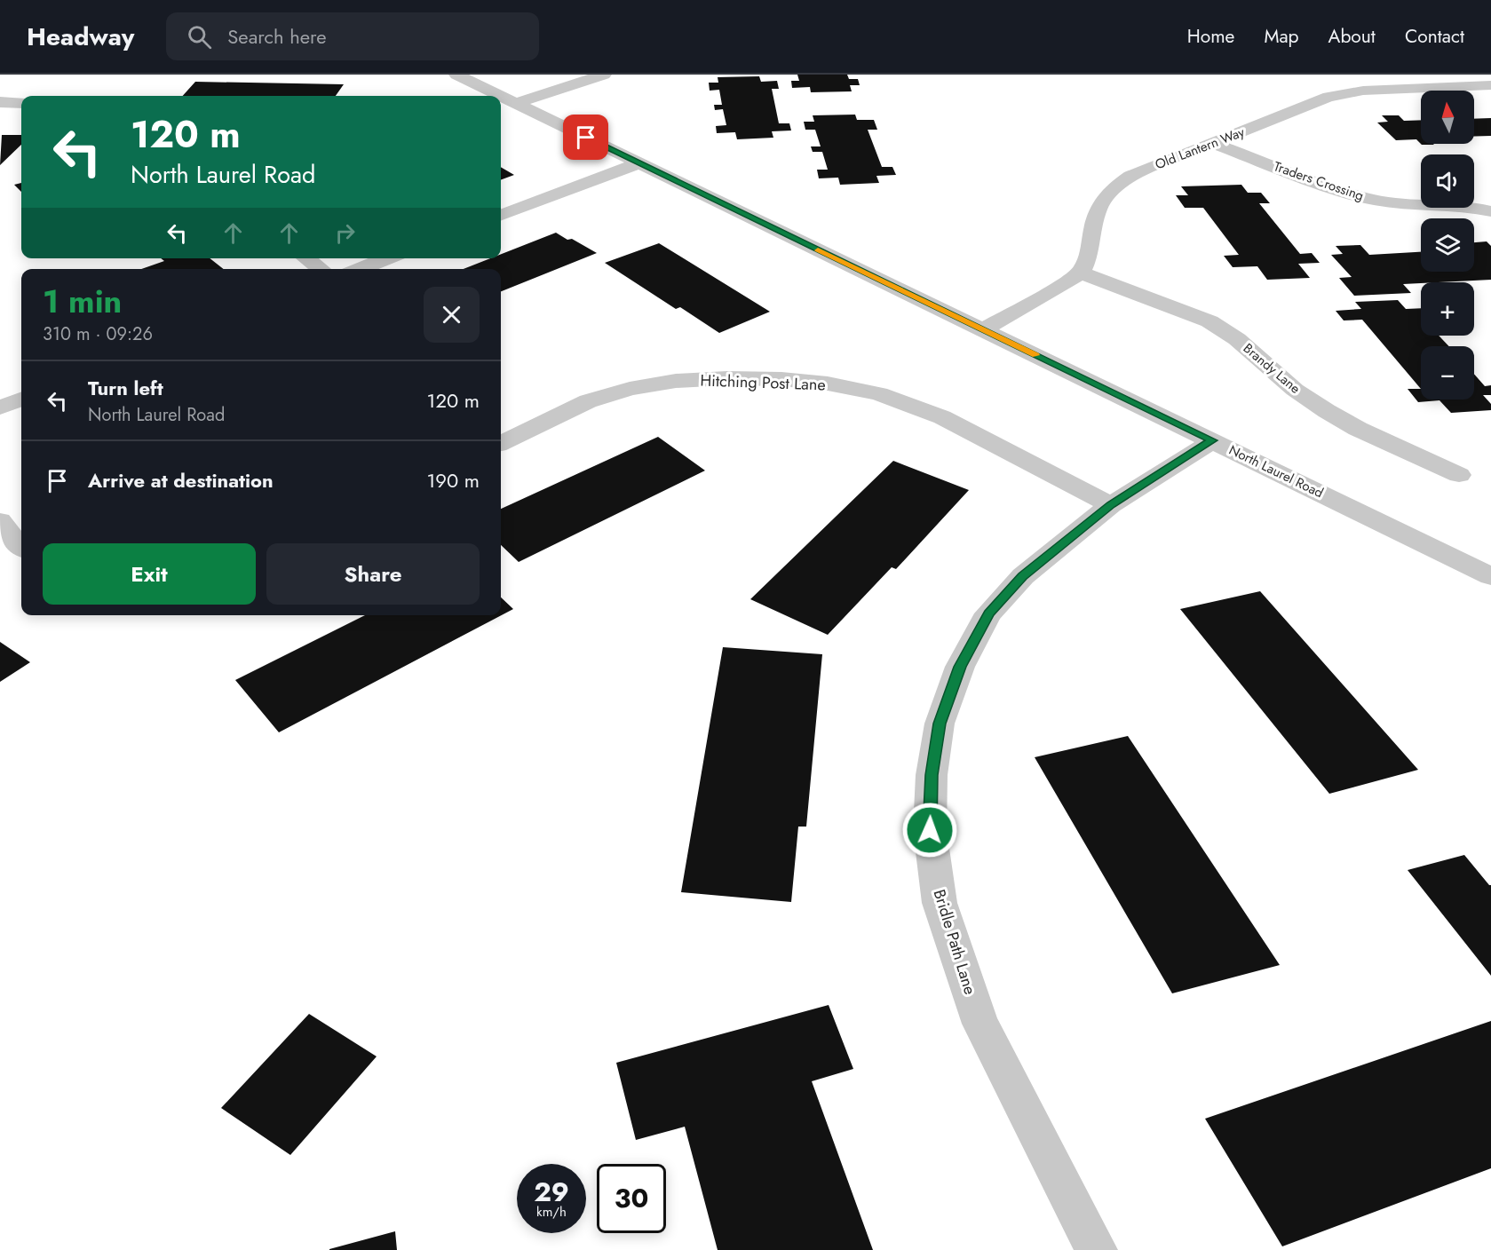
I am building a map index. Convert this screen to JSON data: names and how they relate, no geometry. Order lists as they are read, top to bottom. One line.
{"streets":{"street":["Old Lantern Way","Traders Crossing","Brandy Lane","Hitching Post Lane","North Laurel Road","Bridle Path Lane"]},"crossings":[["Old Lantern Way","Traders Crossing"],["Old Lantern Way","Brandy Lane"],["Hitching Post Lane","Bridle Path Lane"],["North Laurel Road","Bridle Path Lane"]],"north":"top","page":{"header":"Headway","search":"Search here","nav":["Home","Map","About","Contact"],"map_buttons":["+","−"],"turn":["120 m","North Laurel Road"],"heading":["1 min","310 m · 09:26"],"list":[{"name":"Turn left","note":"North Laurel Road","value":"120 m"},{"name":"Arrive at destination","value":"190 m"}],"buttons":["Exit","Share"],"speed":"29 km/h","limit":"30"}}
